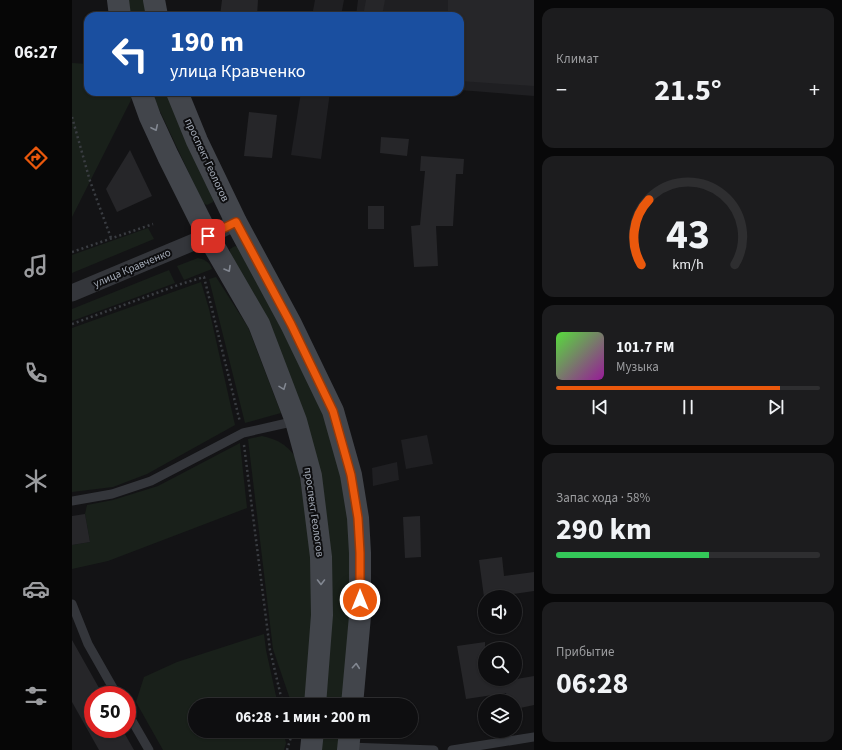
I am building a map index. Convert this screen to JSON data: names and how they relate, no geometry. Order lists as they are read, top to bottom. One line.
{"streets":{"main road":["проспект Геологов"],"street":["улица Кравченко"]},"crossings":[["проспект Геологов","улица Кравченко"]],"page":{"tabs":"06:27","tile":["Климат",["Запас хода · 58%","290 km"],["Прибытие","06:28"]],"turn":["190 m","улица Кравченко"],"heat":["−","21.5°","+"],"song":["101.7 FM","Музыка"],"limit":"50","trip":"06:28 · 1 мин · 200 m","gauge":["43","km/h"]}}
